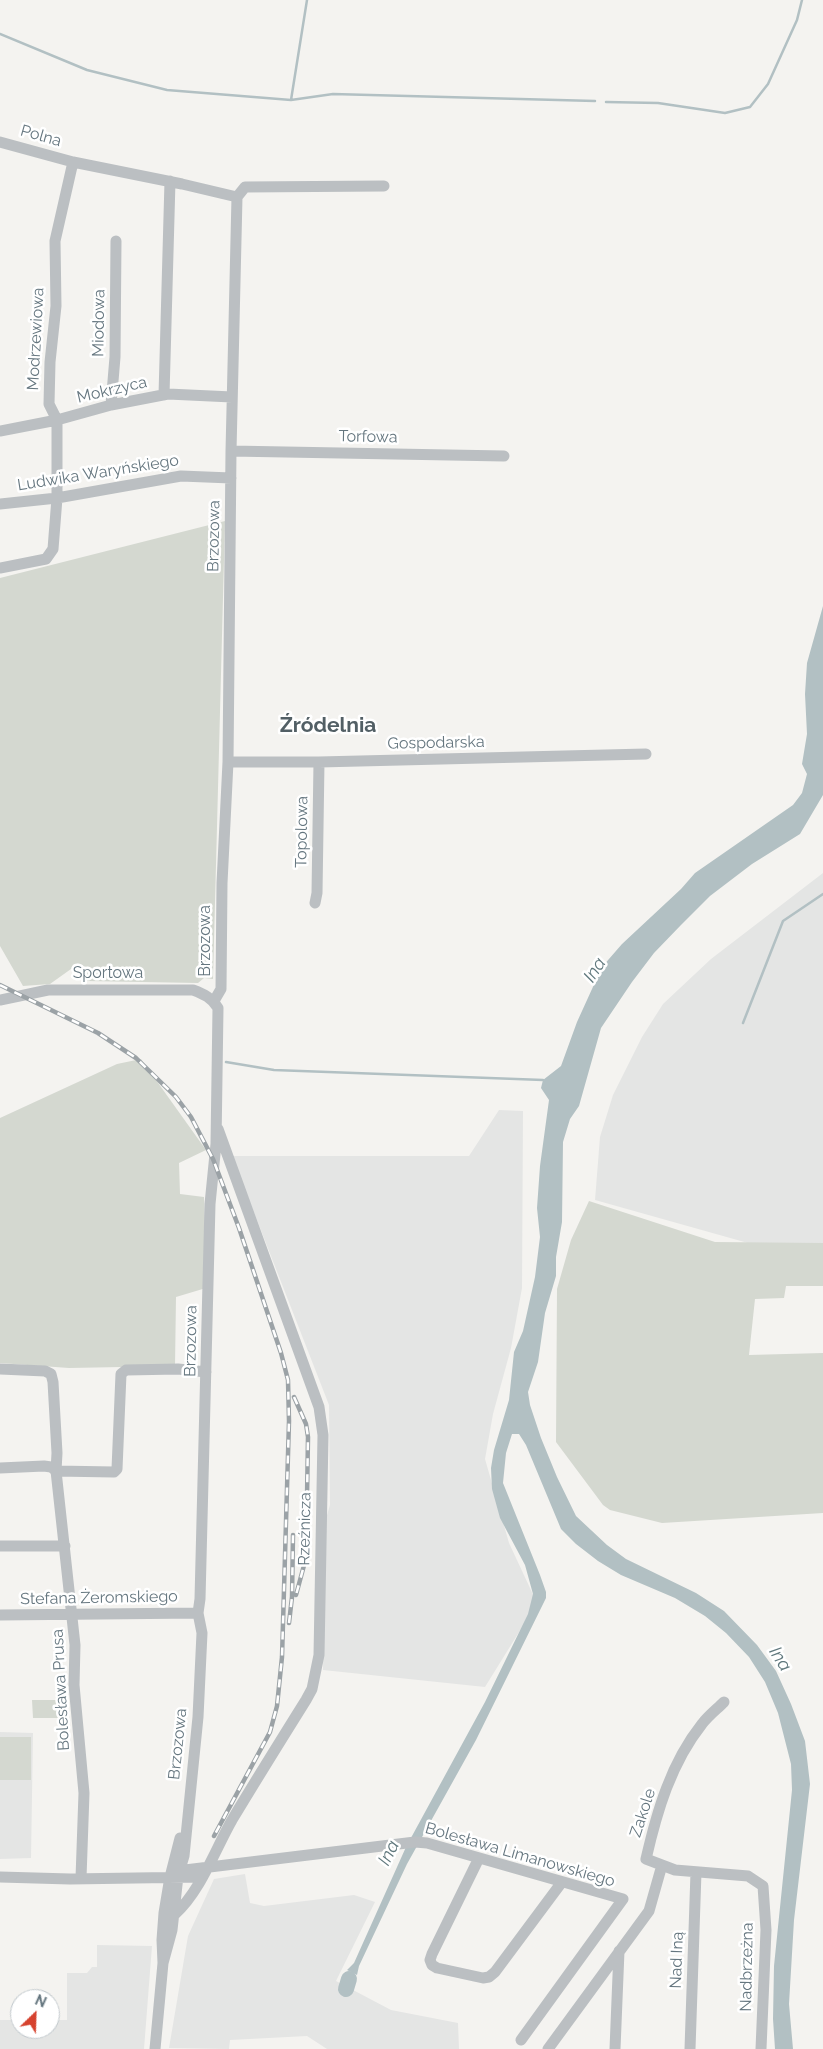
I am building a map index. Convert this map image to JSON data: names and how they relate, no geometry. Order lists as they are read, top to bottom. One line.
{"streets":{"street":["Polna","Miodowa","Modrzewiowa","Mokrzyca","Torfowa","Ludwika Waryńskiego","Brzozowa","Gospodarska","Topolowa","Sportowa","Rzeźnicza","Stefana Żeromskiego","Bolesława Prusa","Zakole","Bolesława Limanowskiego","Nad Iną","Nadbrzeżna"]},"crossings":[["Polna","Modrzewiowa"],["Miodowa","Mokrzyca"],["Modrzewiowa","Mokrzyca"],["Modrzewiowa","Ludwika Waryńskiego"],["Mokrzyca","Brzozowa"],["Torfowa","Brzozowa"],["Ludwika Waryńskiego","Brzozowa"],["Brzozowa","Gospodarska"],["Brzozowa","Sportowa"],["Brzozowa","Rzeźnicza"],["Brzozowa","Stefana Żeromskiego"],["Brzozowa","Bolesława Limanowskiego"],["Gospodarska","Topolowa"],["Rzeźnicza","Bolesława Limanowskiego"],["Stefana Żeromskiego","Bolesława Prusa"],["Bolesława Prusa","Bolesława Limanowskiego"],["Zakole","Nad Iną"],["Zakole","Nadbrzeżna"]],"districts":["Źródelnia"],"water":["Ina"],"north":"top right"}
